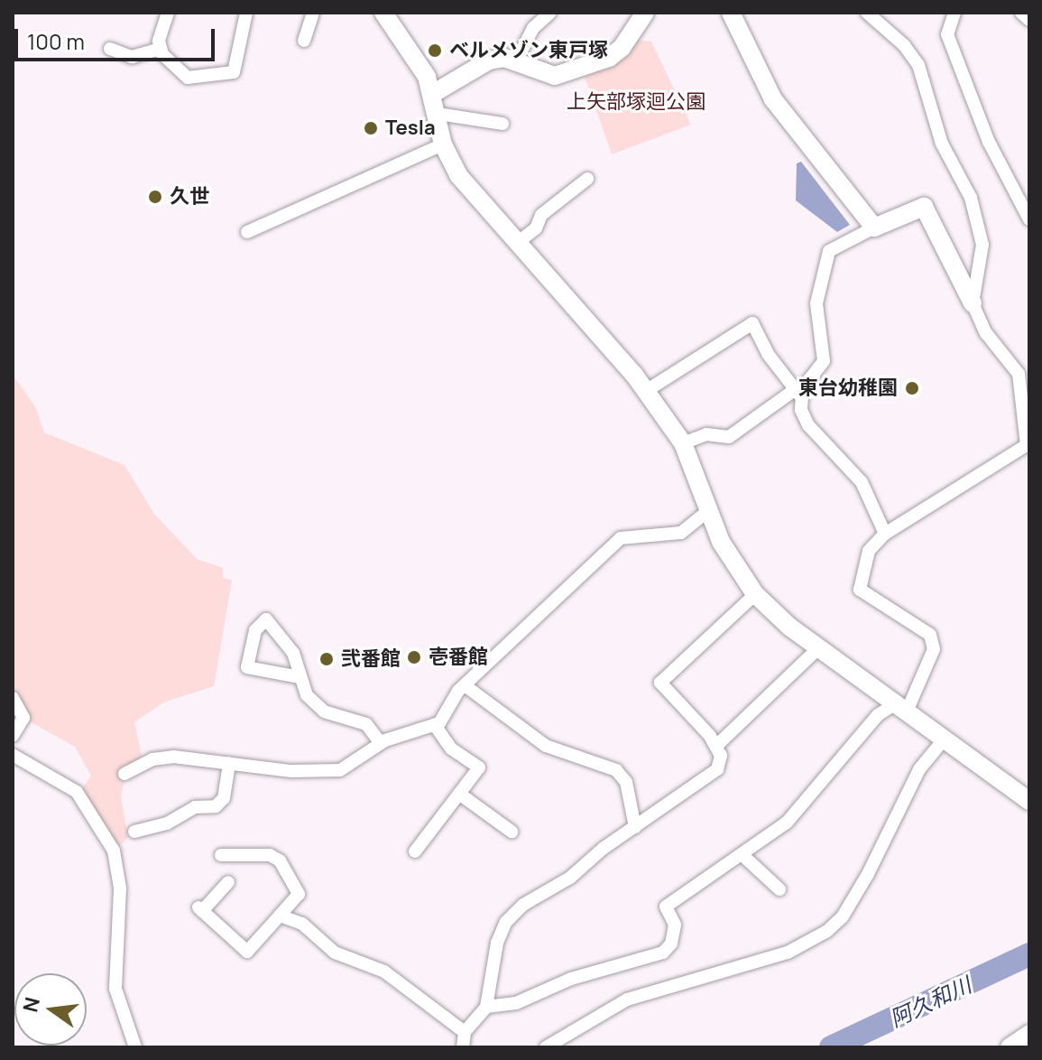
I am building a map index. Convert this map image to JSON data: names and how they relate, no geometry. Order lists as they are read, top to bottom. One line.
{"water":["阿久和川"],"parks":["上矢部塚迴公園"],"places":["ベルメゾン東戸塚","Tesla","久世","東台幼稚園","壱番館","弐番館"],"scale_bar":"100 m","north":"left"}
